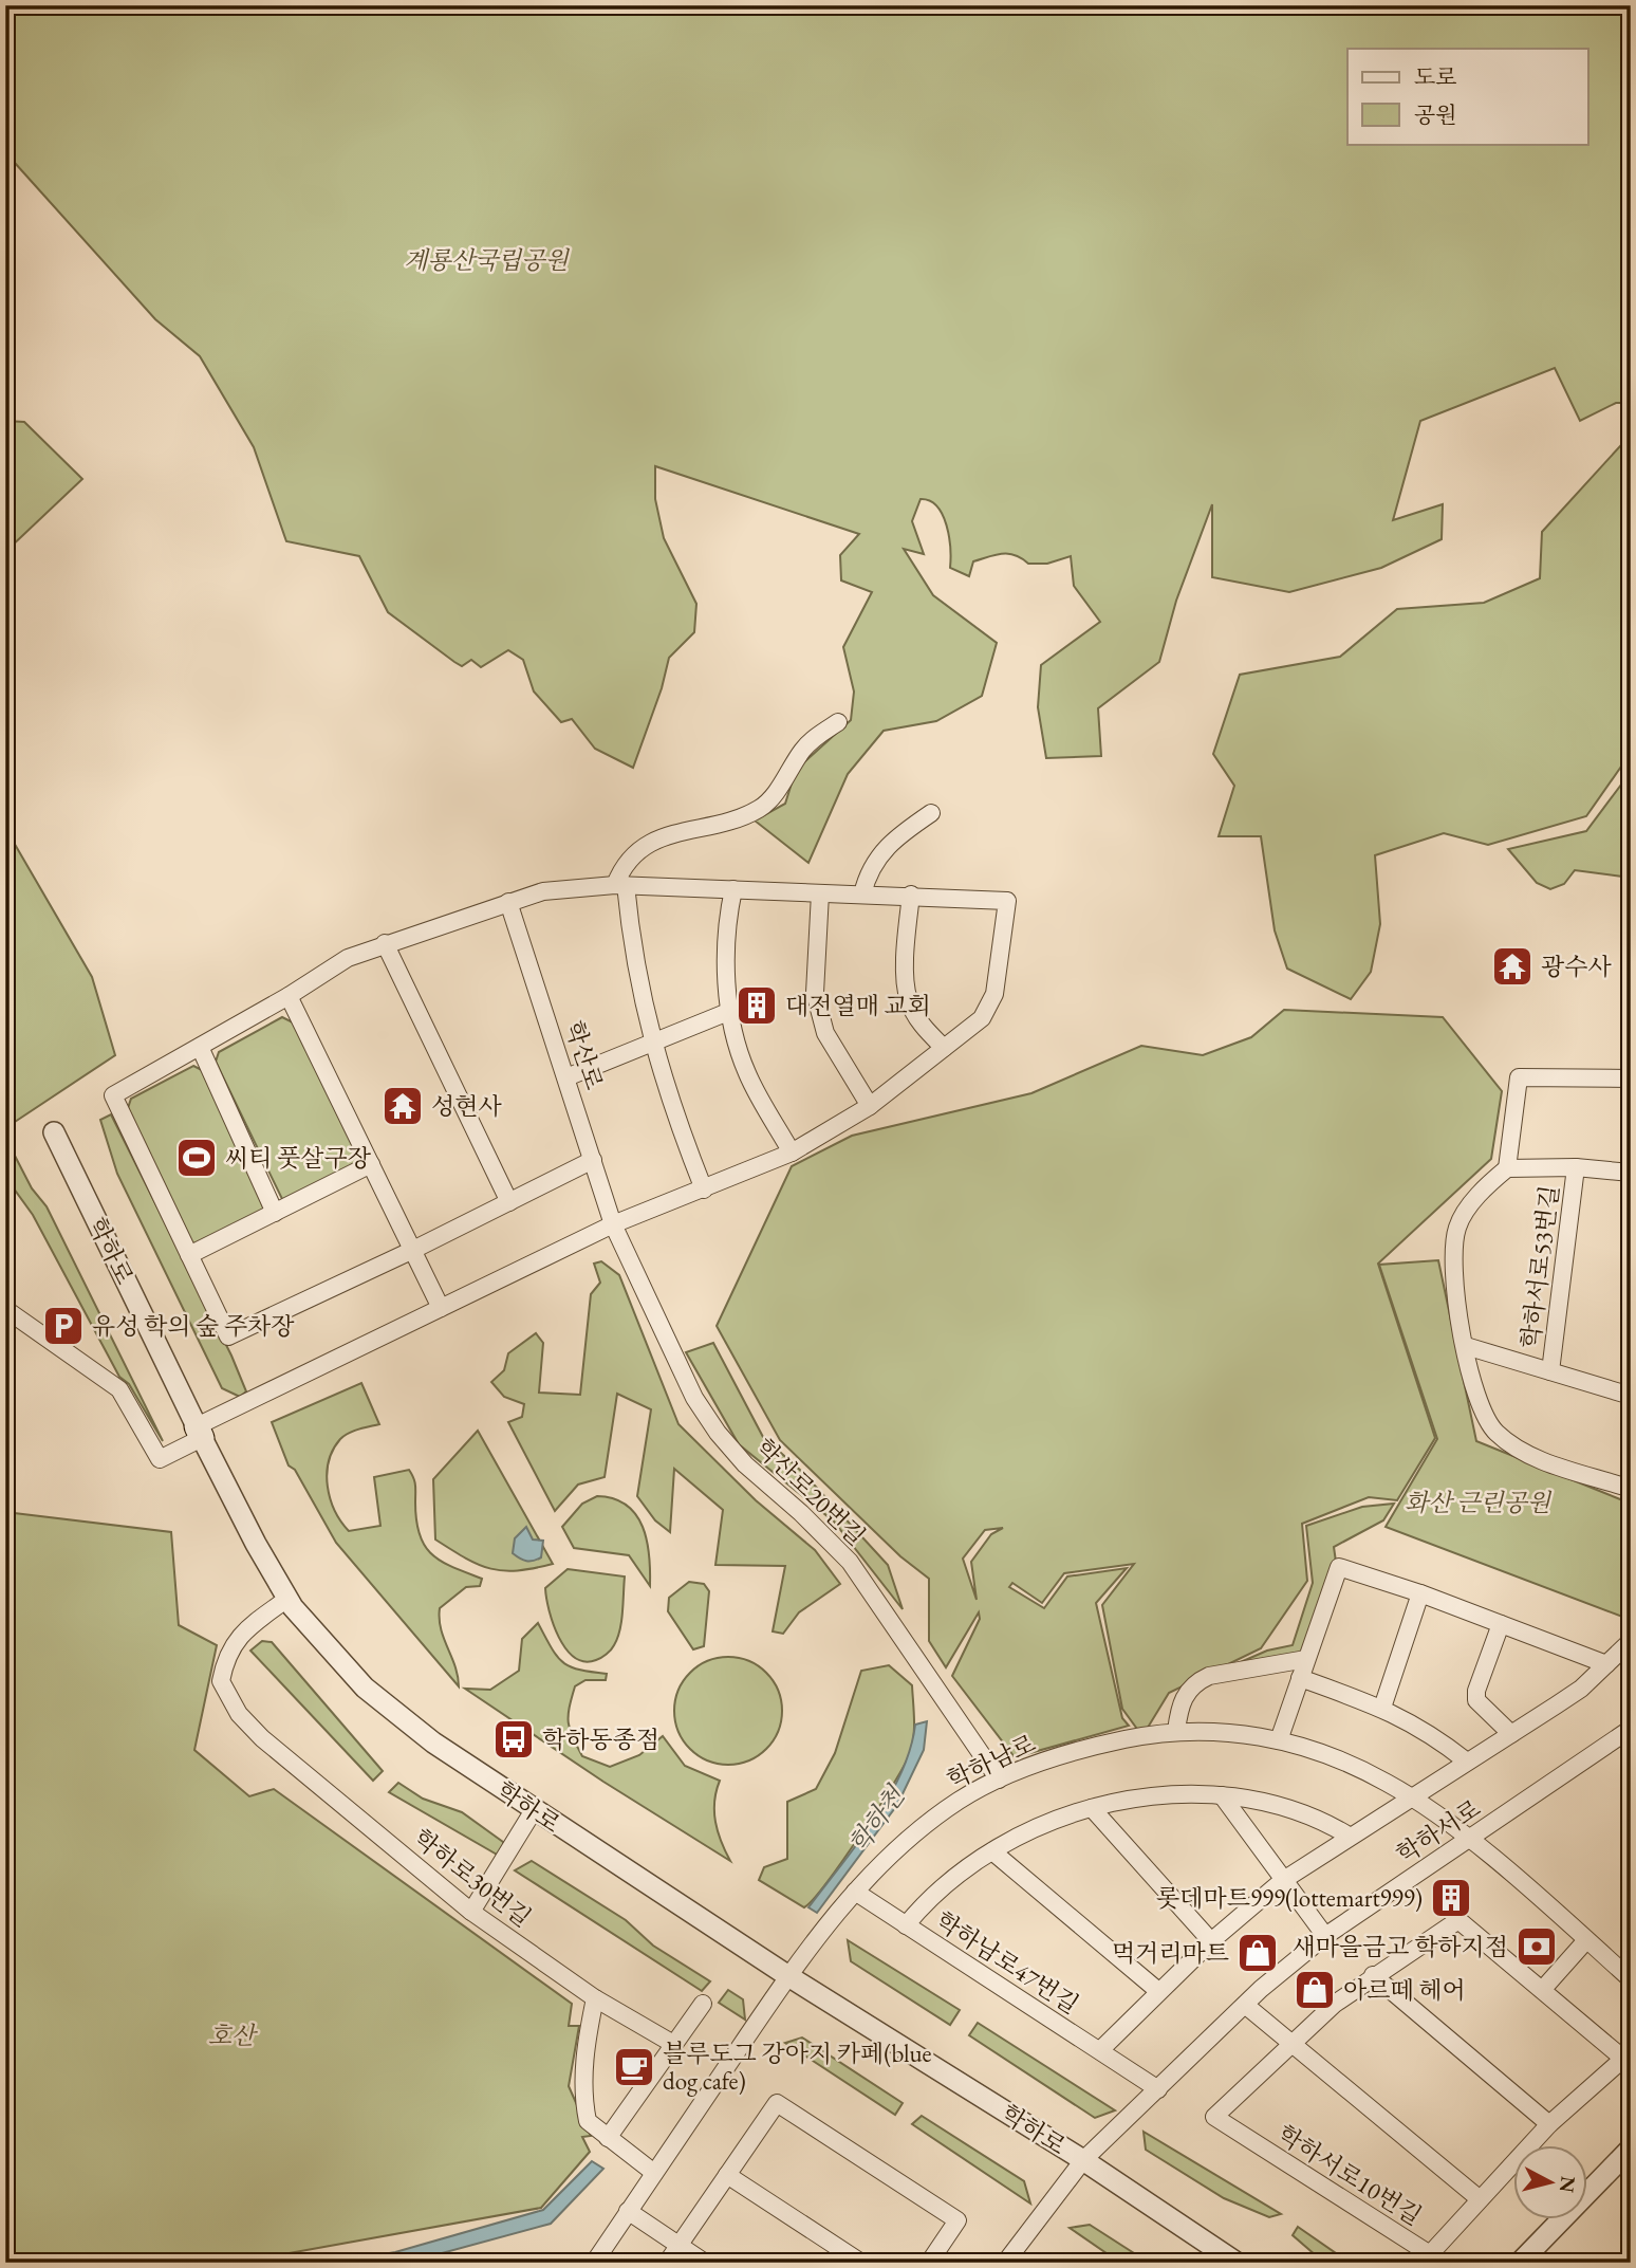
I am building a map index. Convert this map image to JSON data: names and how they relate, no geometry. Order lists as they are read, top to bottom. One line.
{"streets":{"street":["학산로","학하로","학하서로53번길","학산로20번길","학하남로","학하서로","학하로30번길","학하남로47번길","학하서로10번길"]},"crossings":[["학산로","학산로20번길"],["학하로","학하남로"],["학하로","학하서로"],["학하로","학하로30번길"],["학산로20번길","학하남로"],["학하남로","학하서로"],["학하서로","학하남로47번길"]],"water":["학하천"],"parks":["계룡산국립공원","화산 근린공원","호산"],"places":{"temple":["광수사","성현사"],"building":["대전열매 교회","롯데마트999(lottemart999)"],"sports":["씨티 풋살구장"],"parking":["유성 학의 숲 주차장"],"bus stop":["학하동종점"],"bank":["새마을금고 학하지점"],"shop":["먹거리마트","아르떼 헤어"],"cafe":["블루도그 강아지 카페(blue dog cafe)"]},"legend":["도로","공원"],"north":"right"}
